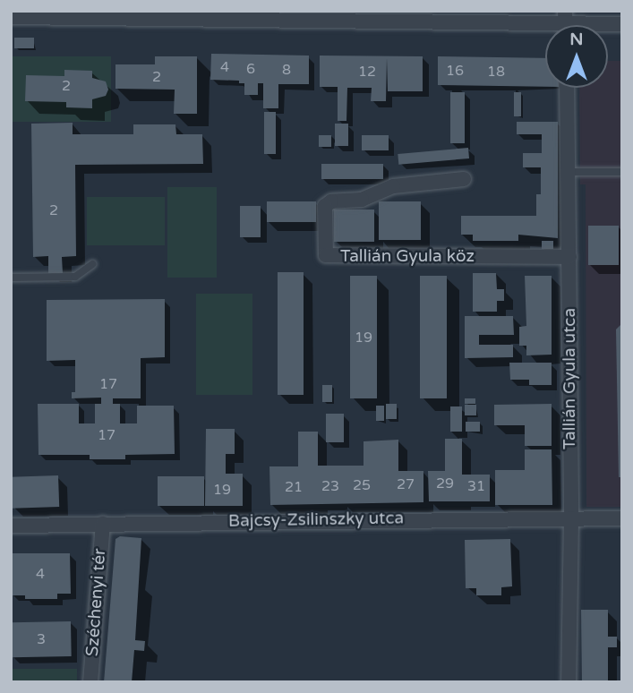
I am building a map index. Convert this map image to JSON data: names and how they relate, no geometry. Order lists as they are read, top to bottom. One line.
{"streets":{"street":["Tallián Gyula köz","Tallián Gyula utca","Bajcsy-Zsilinszky utca","Széchenyi tér"]},"crossings":[["Tallián Gyula köz","Tallián Gyula utca"],["Tallián Gyula utca","Bajcsy-Zsilinszky utca"],["Bajcsy-Zsilinszky utca","Széchenyi tér"]],"house_numbers":["4","6","8","16","12","18","2","2","2","19","17","17","29","27","25","23","31","21","19","4","3"],"north":"top"}
